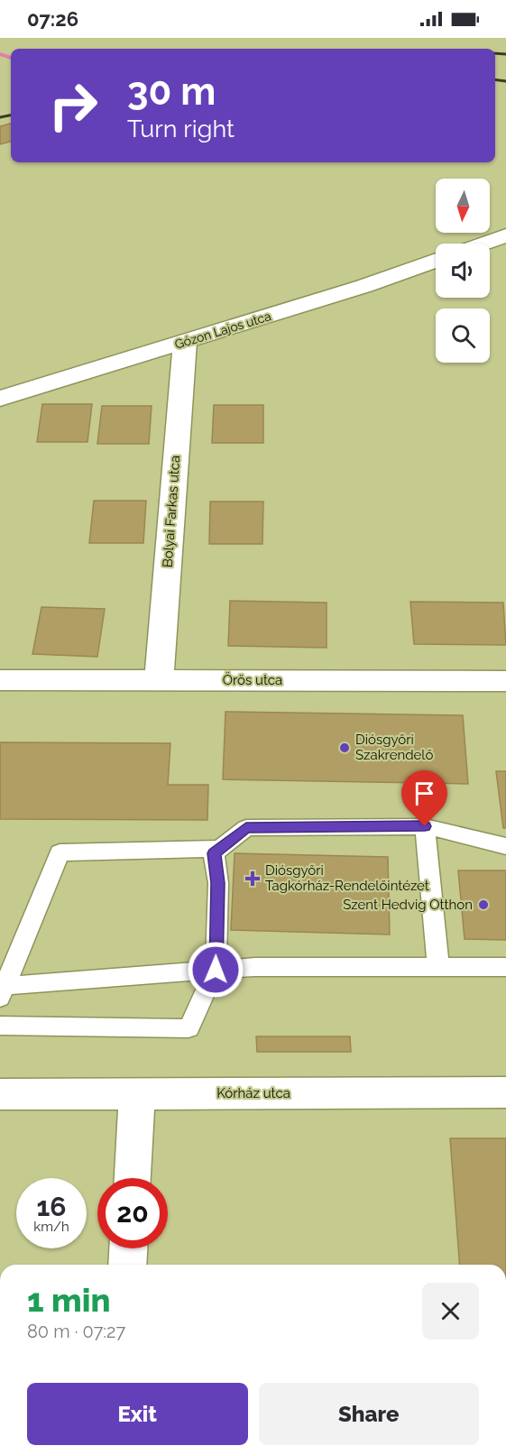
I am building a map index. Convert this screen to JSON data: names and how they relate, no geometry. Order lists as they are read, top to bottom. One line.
{"streets":{"street":["Gózon Lajos utca","Bolyai Farkas utca","Örös utca","Kórház utca"]},"crossings":[["Gózon Lajos utca","Bolyai Farkas utca"],["Bolyai Farkas utca","Örös utca"]],"places":{"other":["Diósgyőri Szakrendelő","Szent Hedvig Otthon"],"health":["Diósgyőri Tagkórház-Rendelőintézet"]},"north":"bottom","page":{"status":"07:26","turn":["30 m","Turn right"],"speed":"16 km/h","limit":"20","heading":["1 min","80 m · 07:27"],"buttons":["Exit","Share"]}}
